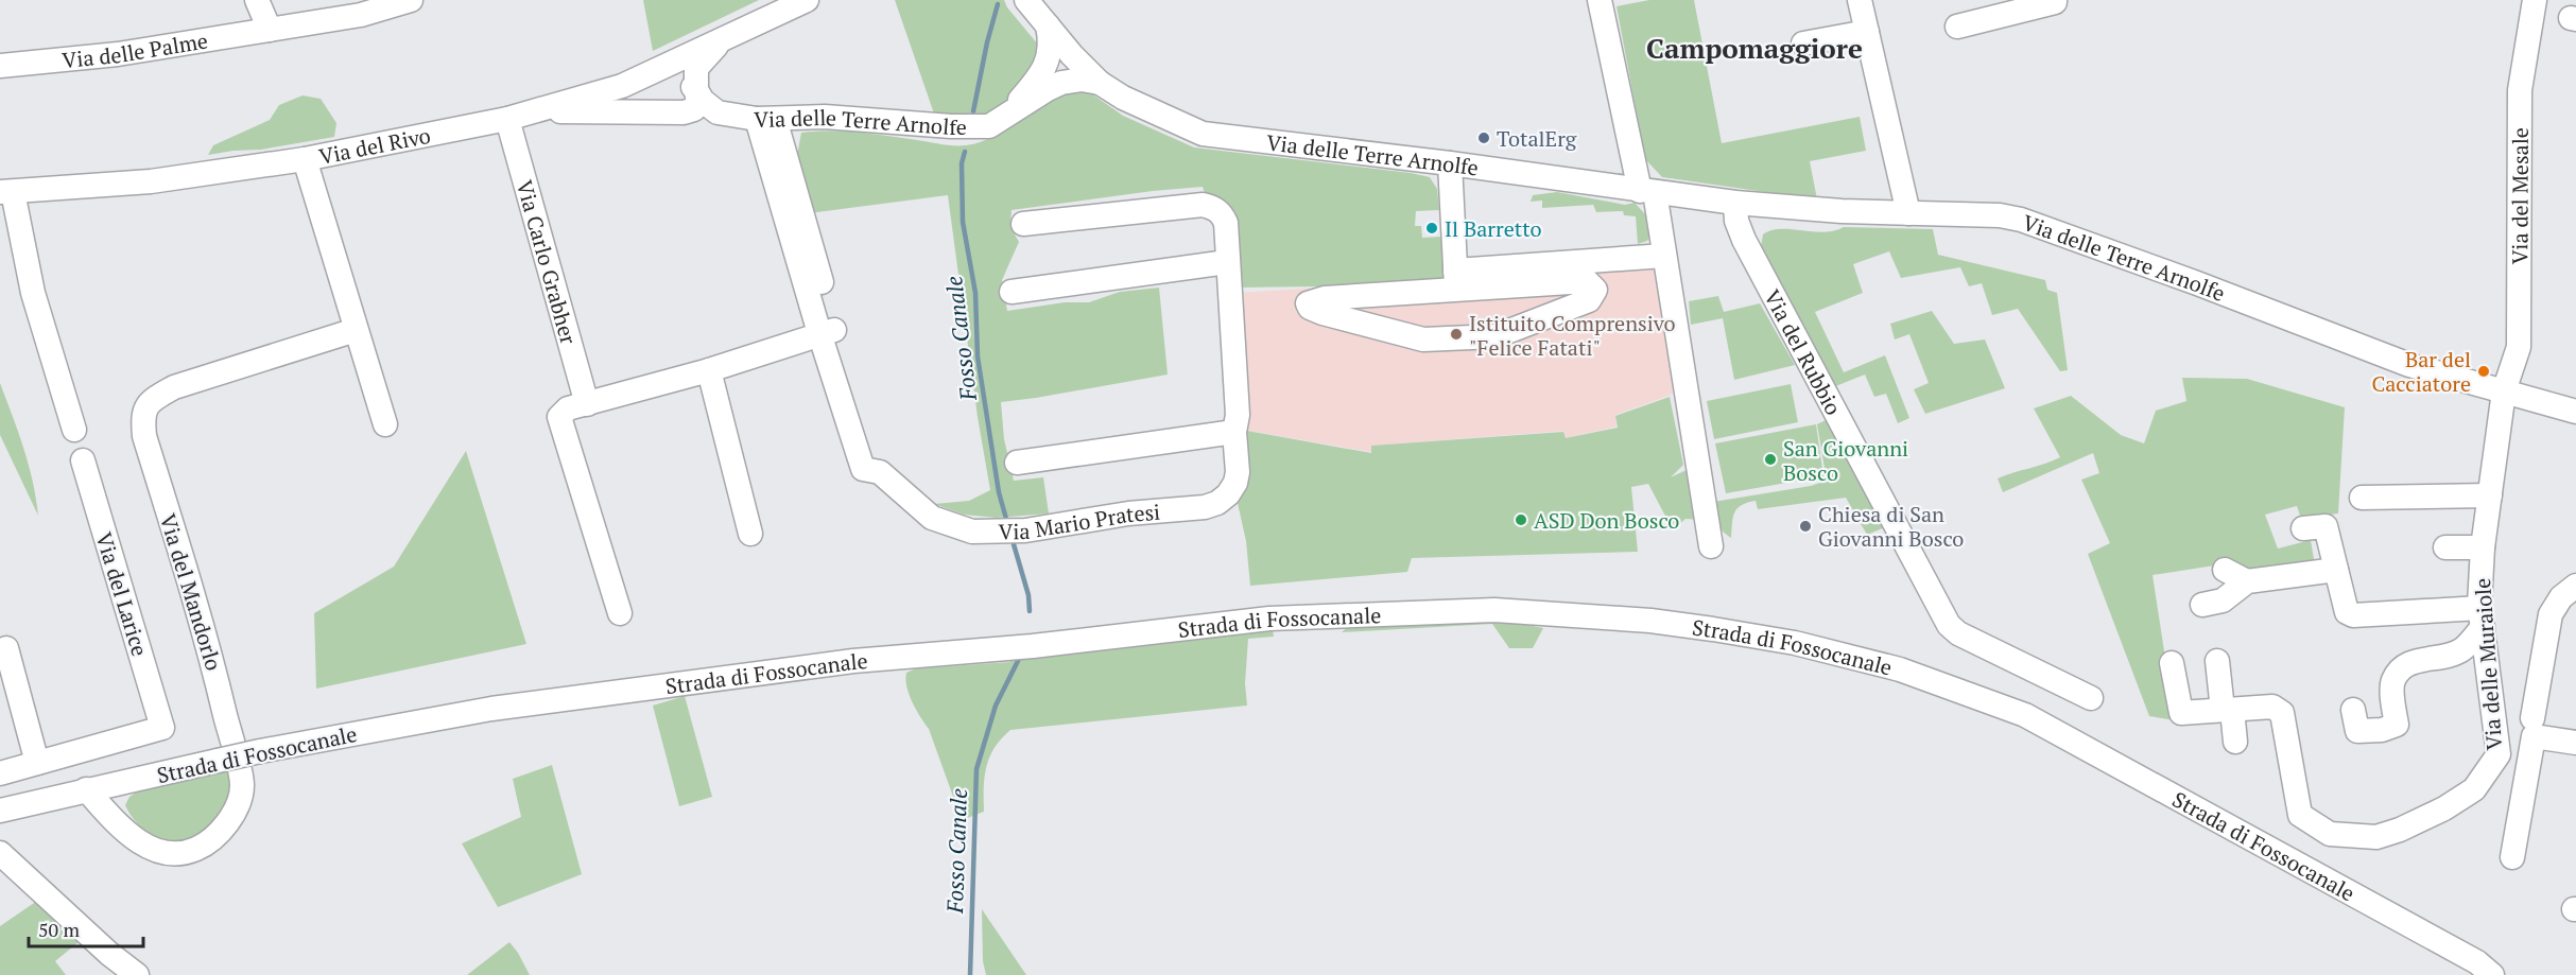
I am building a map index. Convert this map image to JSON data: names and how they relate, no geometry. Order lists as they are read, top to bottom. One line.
{"streets":{"street":["Via delle Palme","Via delle Terre Arnolfe","Via del Rivo","Via del Mesale","Via Carlo Grabher","Via del Rubbio","Via Mario Pratesi","Via del Mandorlo","Via del Larice","Strada di Fossocanale","Via delle Muraiole"]},"crossings":[["Via delle Terre Arnolfe","Via del Rivo"],["Via delle Terre Arnolfe","Via del Mesale"],["Via delle Terre Arnolfe","Via del Rubbio"],["Via delle Terre Arnolfe","Via Mario Pratesi"],["Via delle Terre Arnolfe","Via delle Muraiole"],["Via del Rivo","Via Carlo Grabher"],["Via del Mesale","Via delle Muraiole"],["Via del Mandorlo","Strada di Fossocanale"]],"districts":["Campomaggiore"],"water":["Fosso Canale"],"places":["TotalErg","Il Barretto","Istituito Comprensivo \"Felice Fatati\"","Bar del Cacciatore","San Giovanni Bosco","ASD Don Bosco","Chiesa di San Giovanni Bosco"],"scale_bar":"50 m"}
